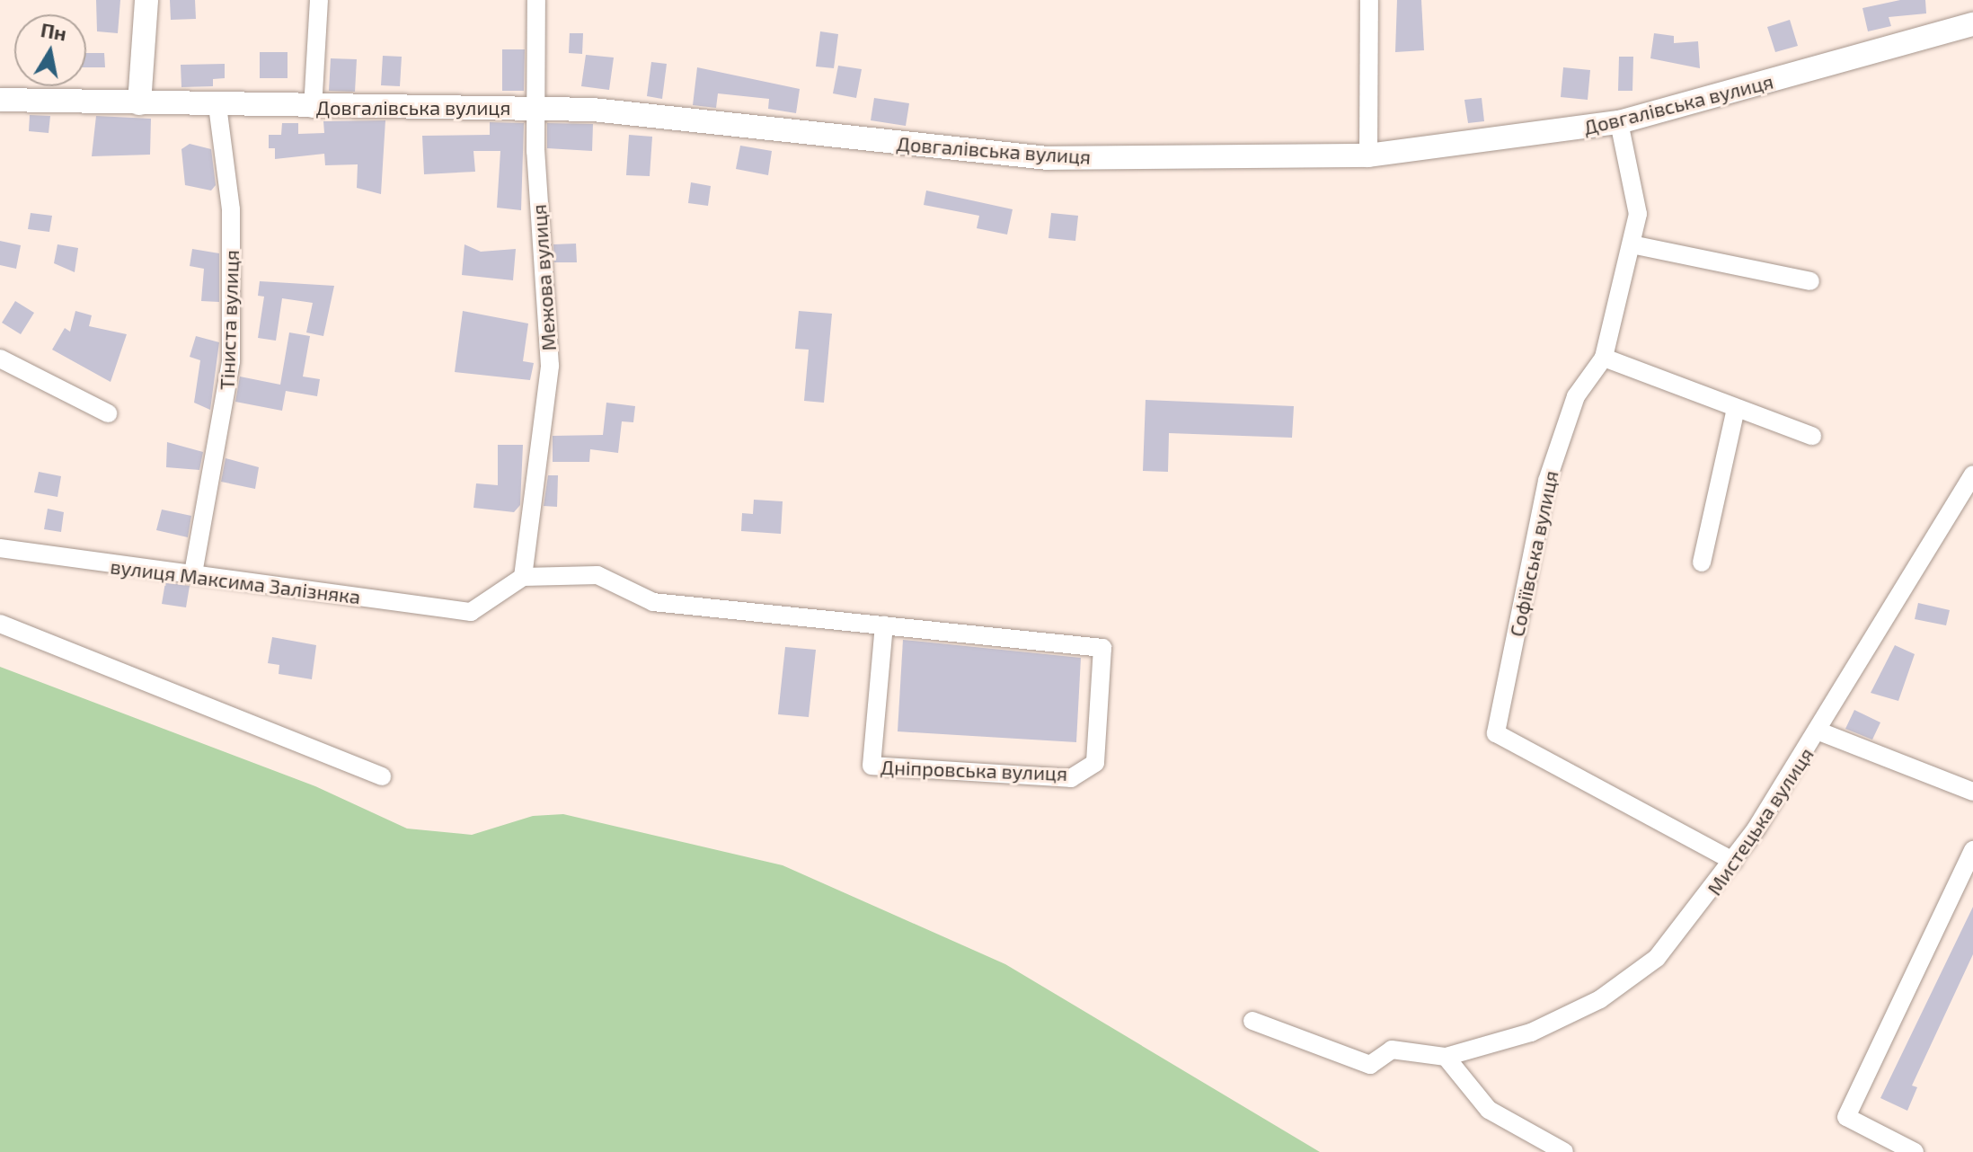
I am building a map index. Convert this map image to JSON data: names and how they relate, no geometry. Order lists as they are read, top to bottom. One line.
{"streets":{"street":["Довгалівська вулиця","Межова вулиця","Тіниста вулиця","Софіївська вулиця","вулиця Максима Залізняка","Дніпровська вулиця","Мистецька вулиця"]},"crossings":[["Довгалівська вулиця","Межова вулиця"],["Довгалівська вулиця","Тіниста вулиця"],["Довгалівська вулиця","Софіївська вулиця"],["Межова вулиця","вулиця Максима Залізняка"],["Межова вулиця","Дніпровська вулиця"],["Тіниста вулиця","вулиця Максима Залізняка"],["Софіївська вулиця","Мистецька вулиця"],["вулиця Максима Залізняка","Дніпровська вулиця"]],"north":"top"}
